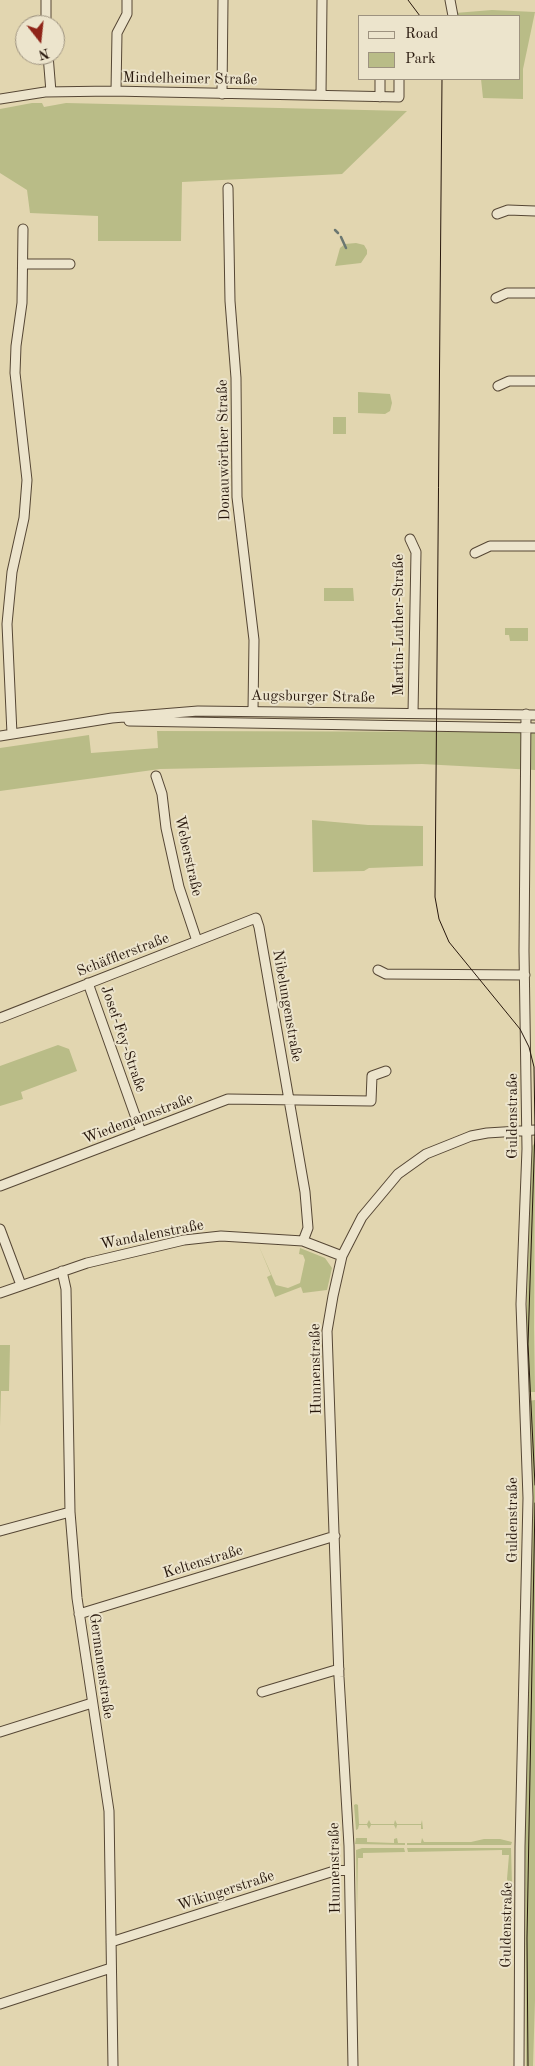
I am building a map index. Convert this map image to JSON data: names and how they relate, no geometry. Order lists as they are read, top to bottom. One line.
{"streets":{"street":["Mindelheimer Straße","Donauwörther Straße","Martin-Luther-Straße","Augsburger Straße","Weberstraße","Schäfflerstraße","Nibelungenstraße","Josef-Fey-Straße","Guldenstraße","Wiedemannstraße","Wandalenstraße","Hunnenstraße","Keltenstraße","Germanenstraße","Wikingerstraße"]},"crossings":[["Donauwörther Straße","Augsburger Straße"],["Martin-Luther-Straße","Augsburger Straße"],["Augsburger Straße","Guldenstraße"],["Weberstraße","Schäfflerstraße"],["Schäfflerstraße","Nibelungenstraße"],["Schäfflerstraße","Josef-Fey-Straße"],["Nibelungenstraße","Wiedemannstraße"],["Nibelungenstraße","Wandalenstraße"],["Josef-Fey-Straße","Wiedemannstraße"],["Guldenstraße","Hunnenstraße"],["Wandalenstraße","Hunnenstraße"],["Wandalenstraße","Germanenstraße"],["Hunnenstraße","Keltenstraße"],["Hunnenstraße","Wikingerstraße"],["Keltenstraße","Germanenstraße"],["Germanenstraße","Wikingerstraße"]],"legend":["Road","Park"],"north":"bottom"}
